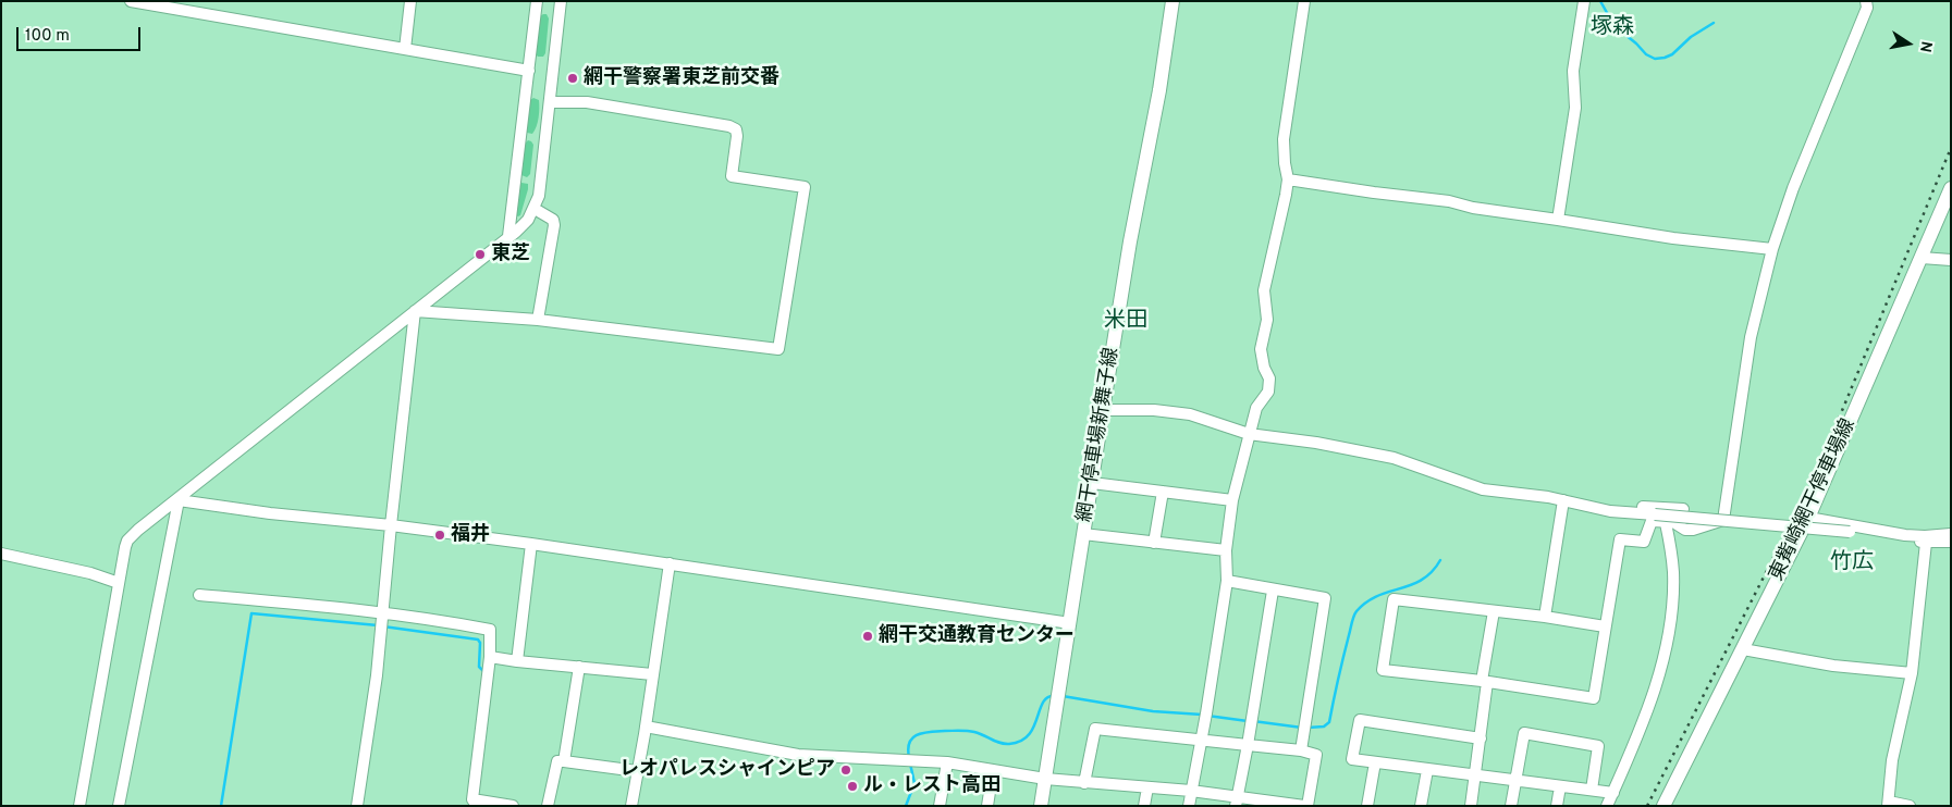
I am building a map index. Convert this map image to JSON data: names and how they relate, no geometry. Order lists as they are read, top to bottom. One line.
{"streets":{"main road":["網干停車場新舞子線","東觜崎網干停車場線"]},"districts":["塚森","米田","竹広"],"places":["網干警察署東芝前交番","東芝","福井","網干交通教育センター","レオパレスシャインピア","ル・レスト高田"],"scale_bar":"100 m","north":"right"}
